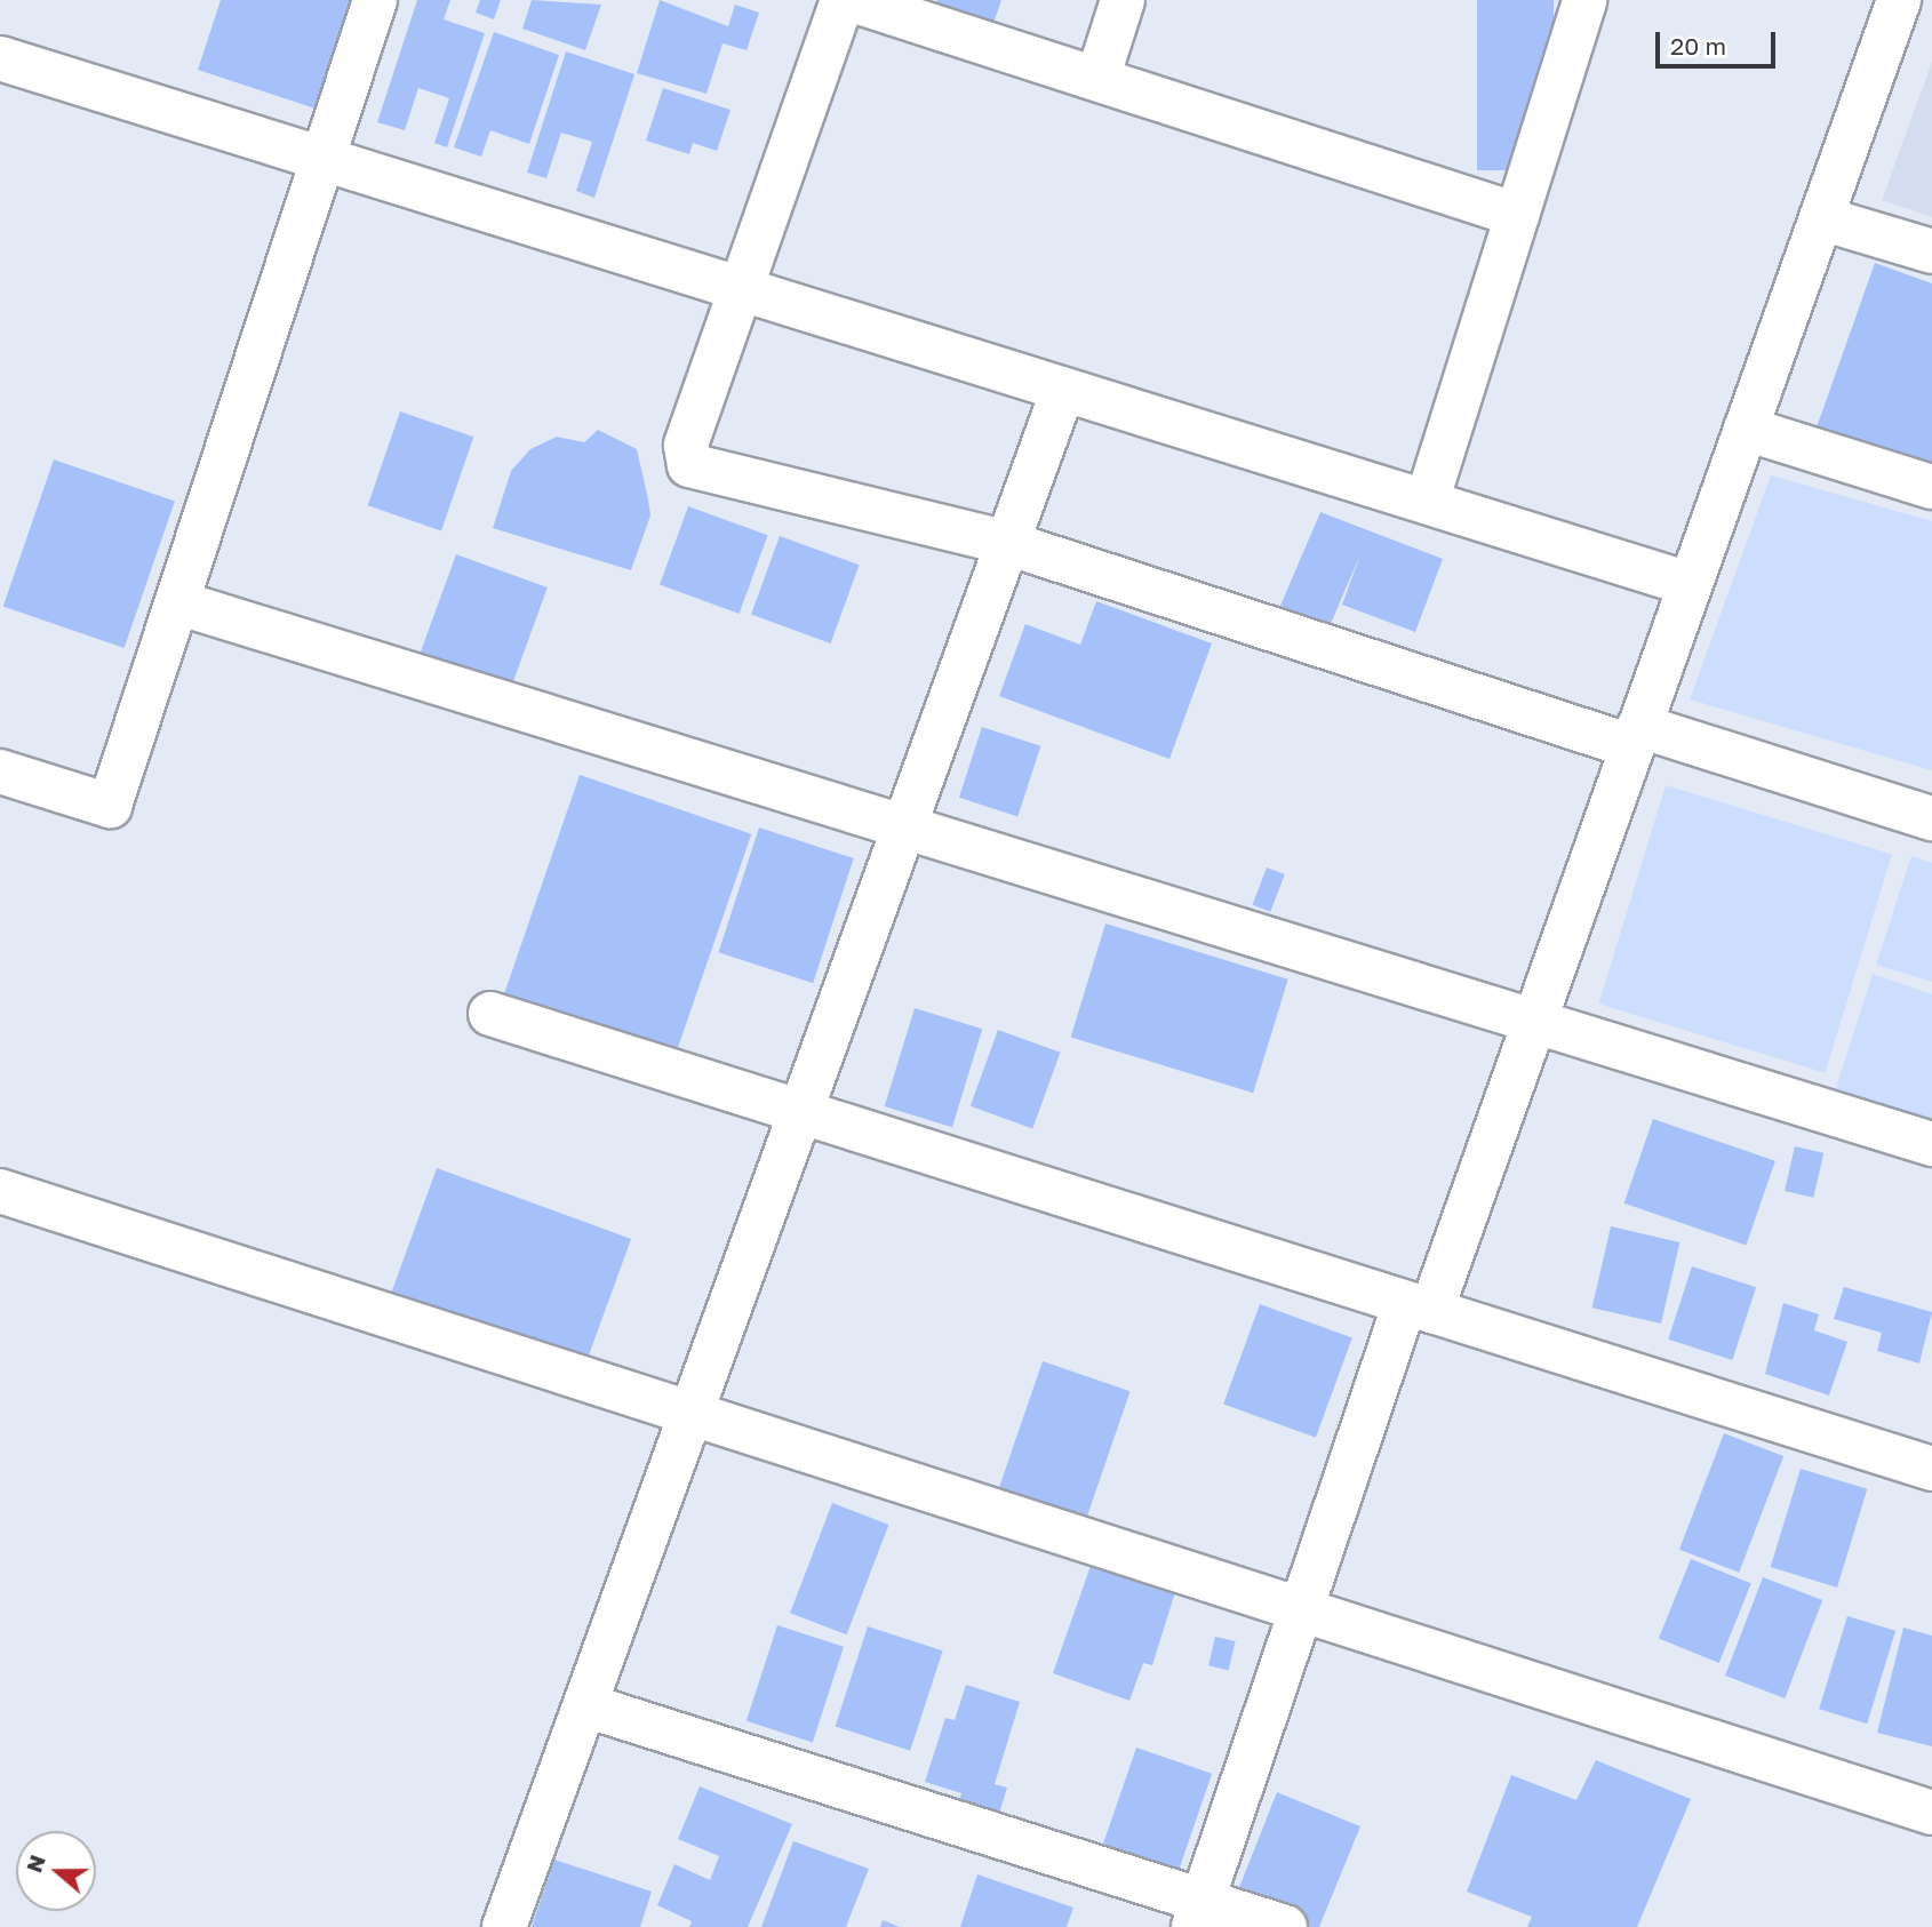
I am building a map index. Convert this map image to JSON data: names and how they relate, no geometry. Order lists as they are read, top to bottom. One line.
{"scale_bar":"20 m","north":"left"}
